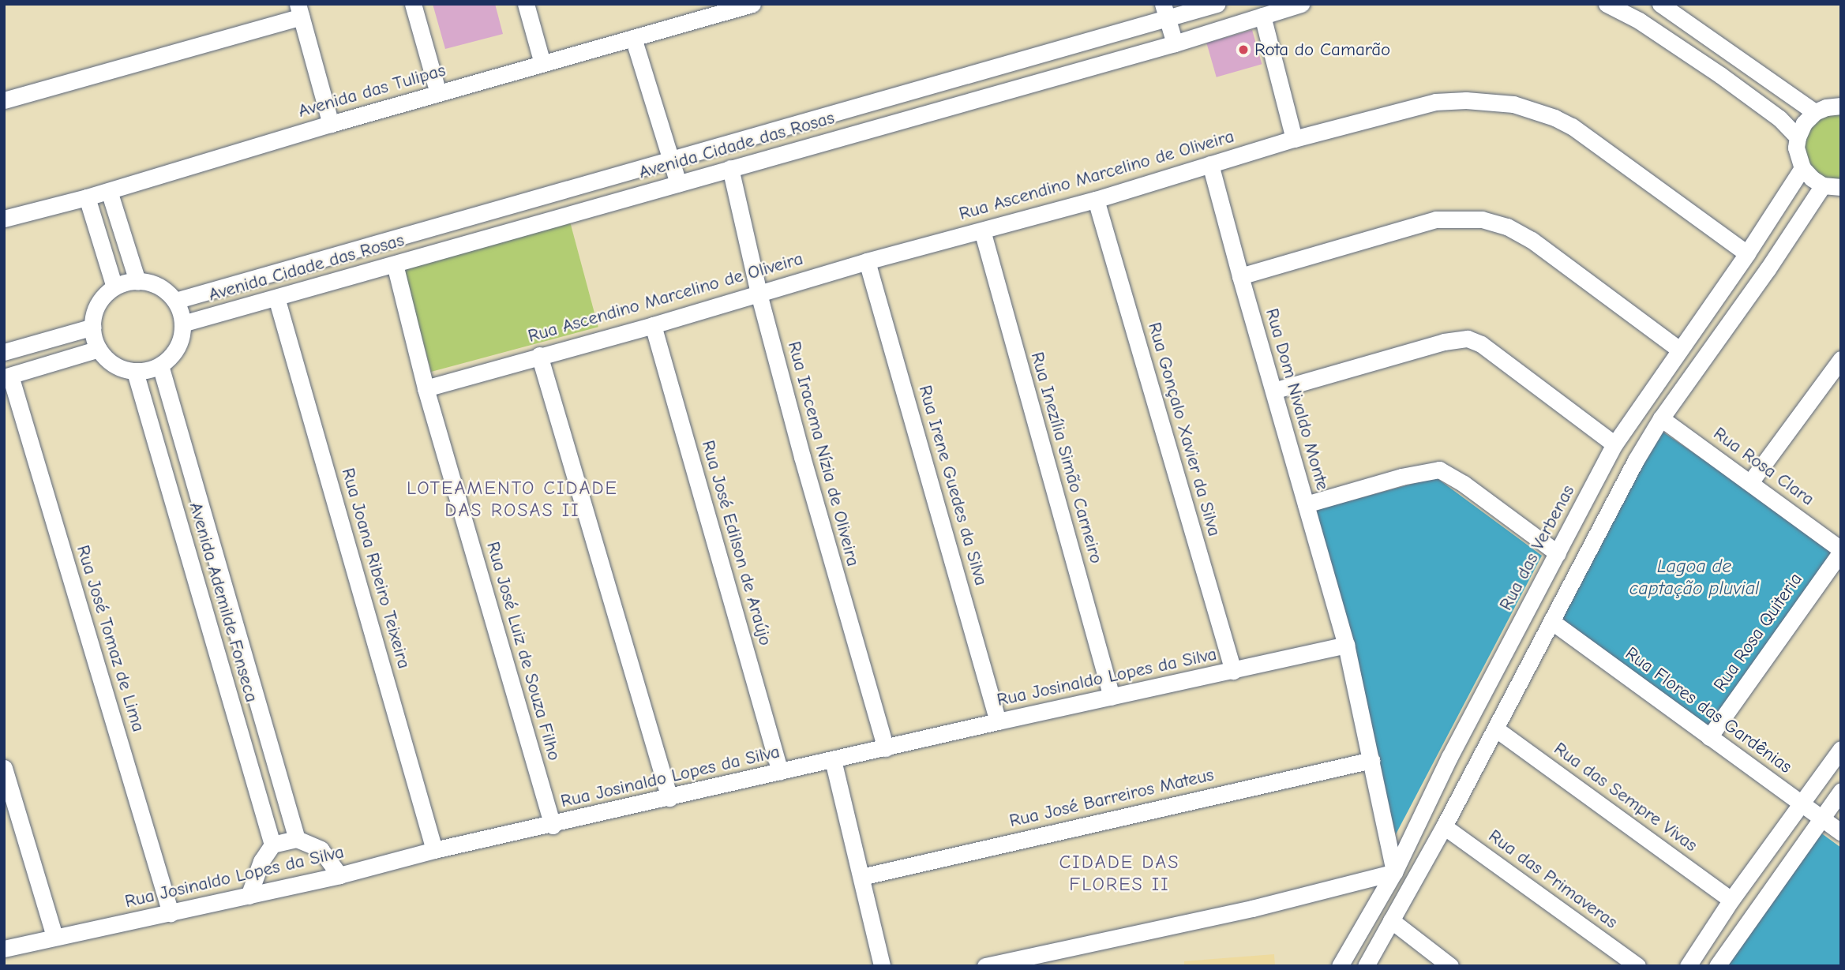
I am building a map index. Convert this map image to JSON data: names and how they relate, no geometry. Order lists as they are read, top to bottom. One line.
{"streets":{"street":["Avenida das Tulipas","Avenida Cidade das Rosas","Rua Ascendino Marcelino de Oliveira","Rua Dom Nivaldo Monte","Rua Gonçalo Xavier da Silva","Rua Iracema Nízia de Oliveira","Rua Inezília Simão Carneiro","Rua Rosa Clara","Rua Irene Guedes da Silva","Rua José Edilson de Araújo","Rua das Verbenas","Rua Joana Ribeiro Teixeira","Avenida Ademilde Fonseca","Rua Rosa Quiteria","Rua José Tomaz de Lima","Rua José Luiz de Souza Filho","Rua Josinaldo Lopes da Silva","Rua Flores das Gardênias","Rua das Sempre Vivas","Rua José Barreiros Mateus","Rua das Primaveras"]},"crossings":[["Avenida Cidade das Rosas","Rua Iracema Nízia de Oliveira"],["Avenida Cidade das Rosas","Rua Joana Ribeiro Teixeira"],["Avenida Cidade das Rosas","Avenida Ademilde Fonseca"],["Avenida Cidade das Rosas","Rua José Luiz de Souza Filho"],["Rua Ascendino Marcelino de Oliveira","Rua Dom Nivaldo Monte"],["Rua Ascendino Marcelino de Oliveira","Rua Gonçalo Xavier da Silva"],["Rua Ascendino Marcelino de Oliveira","Rua Iracema Nízia de Oliveira"],["Rua Ascendino Marcelino de Oliveira","Rua Inezília Simão Carneiro"],["Rua Ascendino Marcelino de Oliveira","Rua Irene Guedes da Silva"],["Rua Ascendino Marcelino de Oliveira","Rua José Edilson de Araújo"],["Rua Ascendino Marcelino de Oliveira","Rua das Verbenas"],["Rua Ascendino Marcelino de Oliveira","Rua José Luiz de Souza Filho"],["Rua Dom Nivaldo Monte","Rua das Verbenas"],["Rua Dom Nivaldo Monte","Rua Josinaldo Lopes da Silva"],["Rua Dom Nivaldo Monte","Rua José Barreiros Mateus"],["Rua Gonçalo Xavier da Silva","Rua Josinaldo Lopes da Silva"],["Rua Iracema Nízia de Oliveira","Rua Josinaldo Lopes da Silva"],["Rua Inezília Simão Carneiro","Rua Josinaldo Lopes da Silva"],["Rua Rosa Clara","Rua Rosa Quiteria"],["Rua Irene Guedes da Silva","Rua Josinaldo Lopes da Silva"],["Rua José Edilson de Araújo","Rua Josinaldo Lopes da Silva"],["Rua Joana Ribeiro Teixeira","Rua Josinaldo Lopes da Silva"],["Rua Rosa Quiteria","Rua Flores das Gardênias"],["Rua José Tomaz de Lima","Rua Josinaldo Lopes da Silva"],["Rua José Luiz de Souza Filho","Rua Josinaldo Lopes da Silva"]],"districts":["LOTEAMENTO CIDADE DAS ROSAS II","CIDADE DAS FLORES II"],"water":["Lagoa de captação pluvial"],"places":["Rota do Camarão"]}
